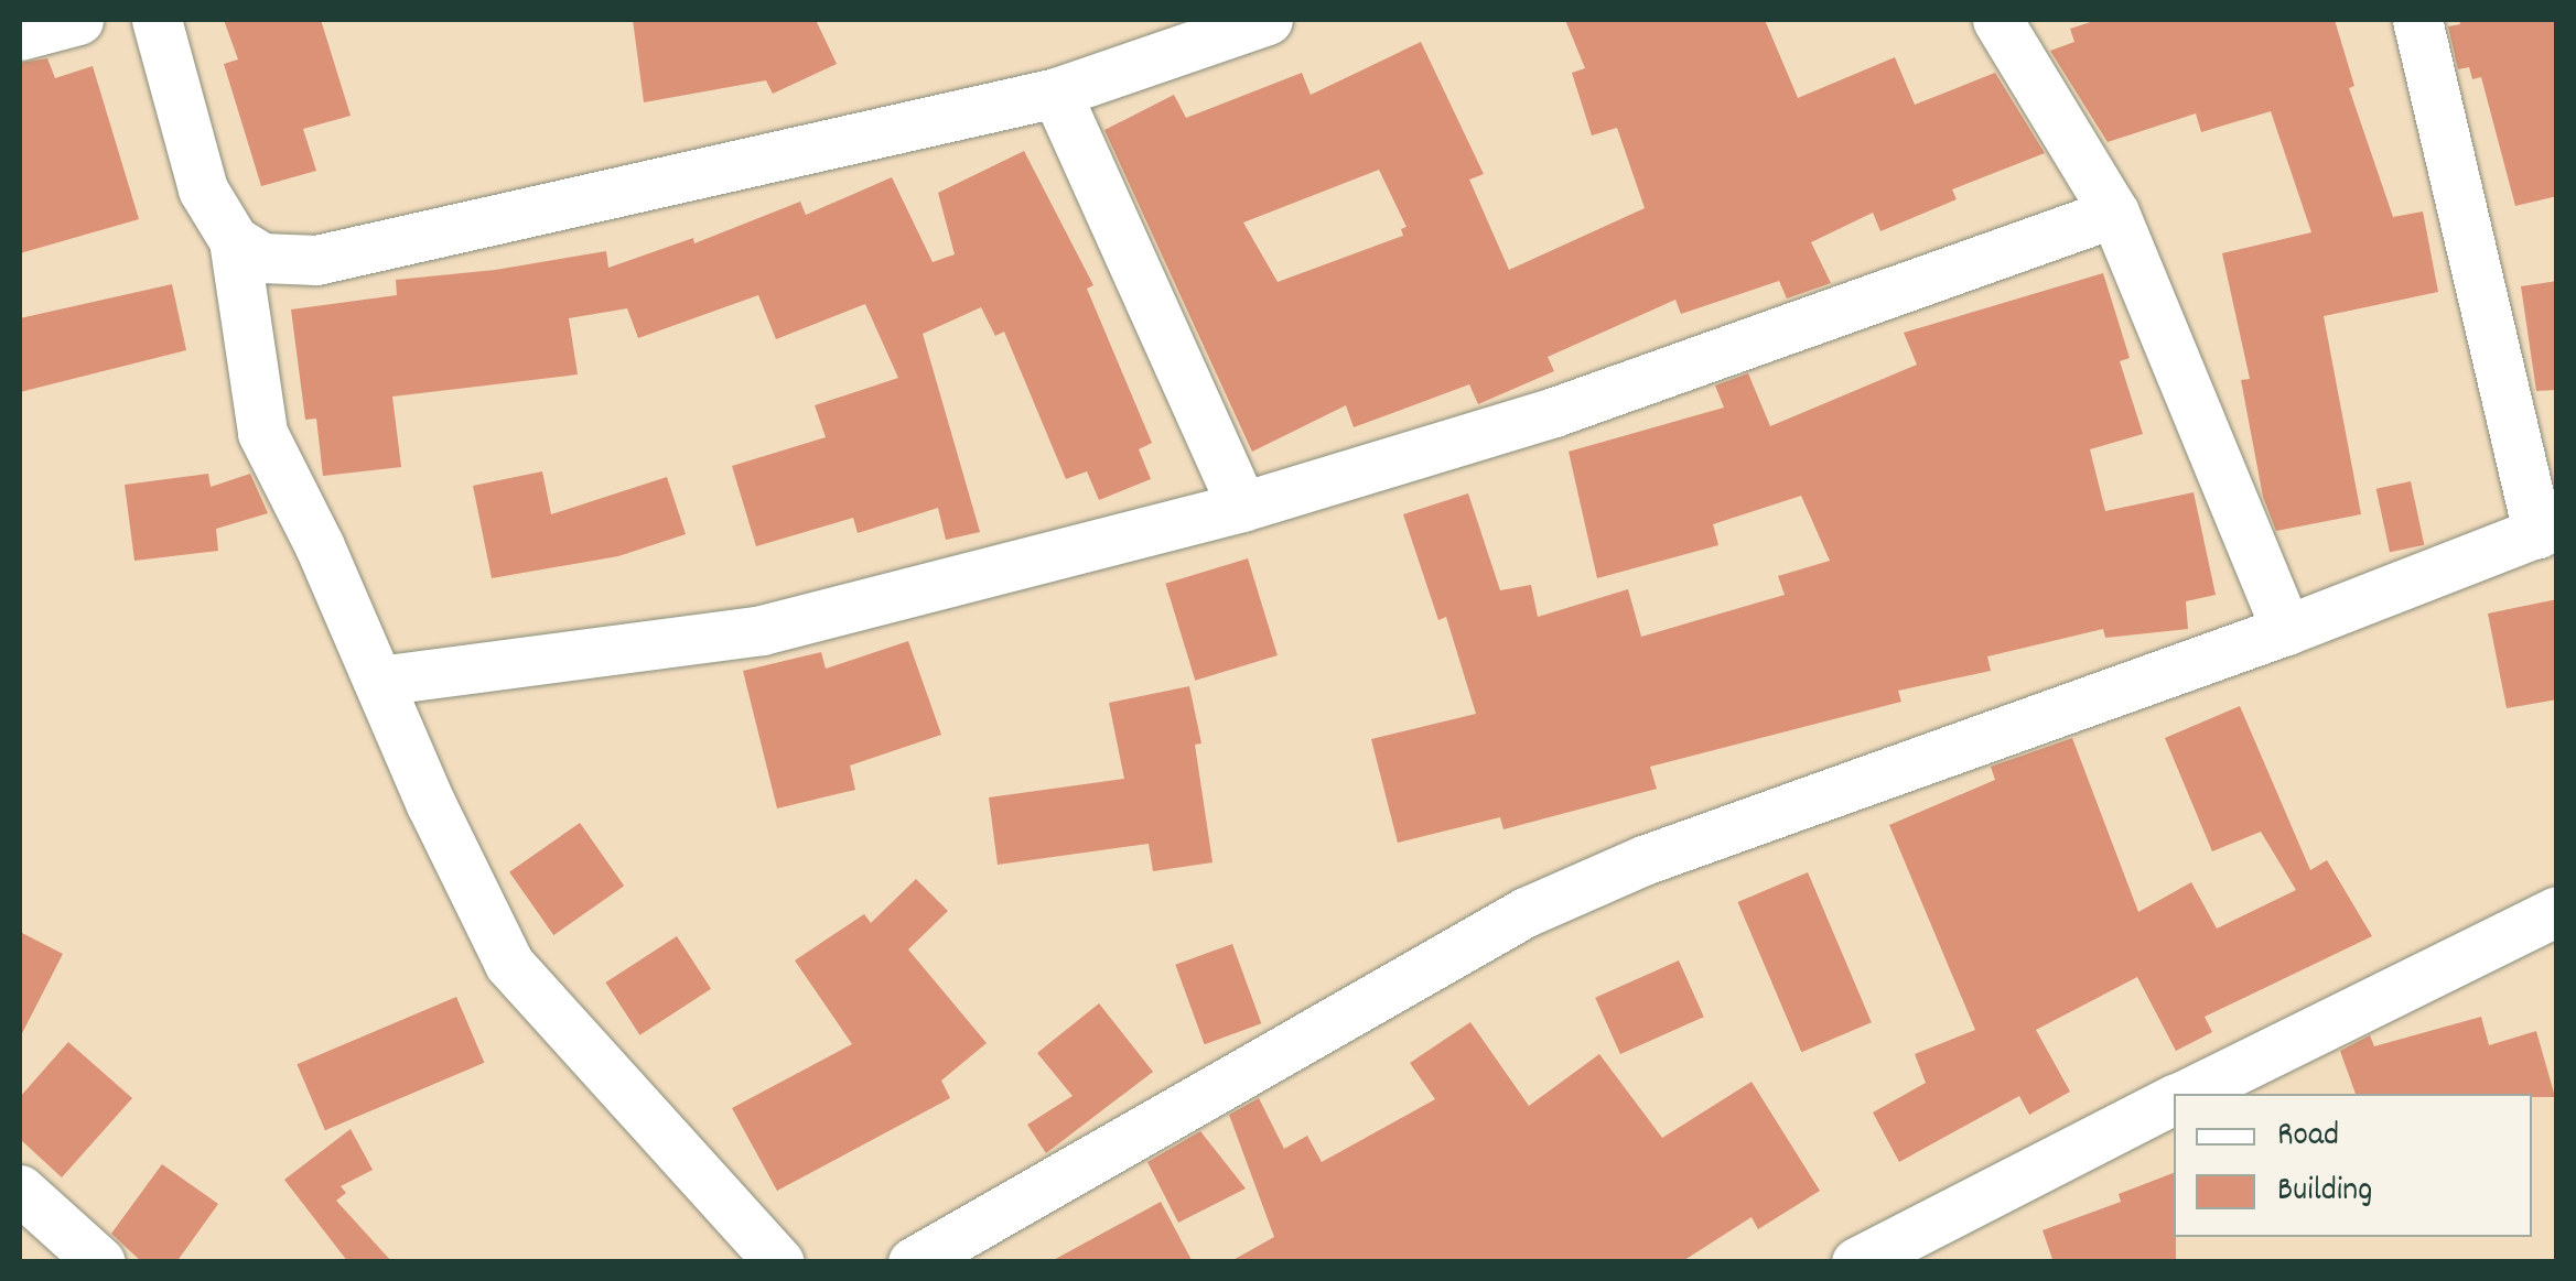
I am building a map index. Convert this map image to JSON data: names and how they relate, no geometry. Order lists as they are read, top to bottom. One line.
{"legend":["Road","Building"]}
